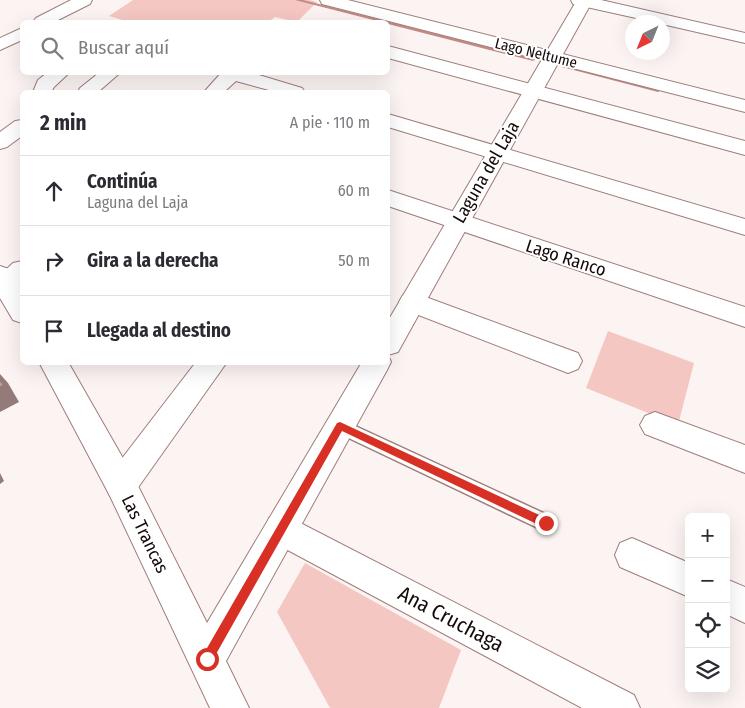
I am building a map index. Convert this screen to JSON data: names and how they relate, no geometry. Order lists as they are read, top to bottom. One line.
{"streets":{"street":["Lago Neltume","Laguna del Laja","Lago Ranco","Las Trancas","Ana Cruchaga"]},"crossings":[["Lago Neltume","Laguna del Laja"],["Laguna del Laja","Lago Ranco"]],"north":"bottom left","page":{"search":"Buscar aquí","heading":["2 min","A pie · 110 m"],"list":[["Continúa","Laguna del Laja","60 m"],["Gira a la derecha","50 m"],"Llegada al destino"],"map_buttons":["+","−"]}}
